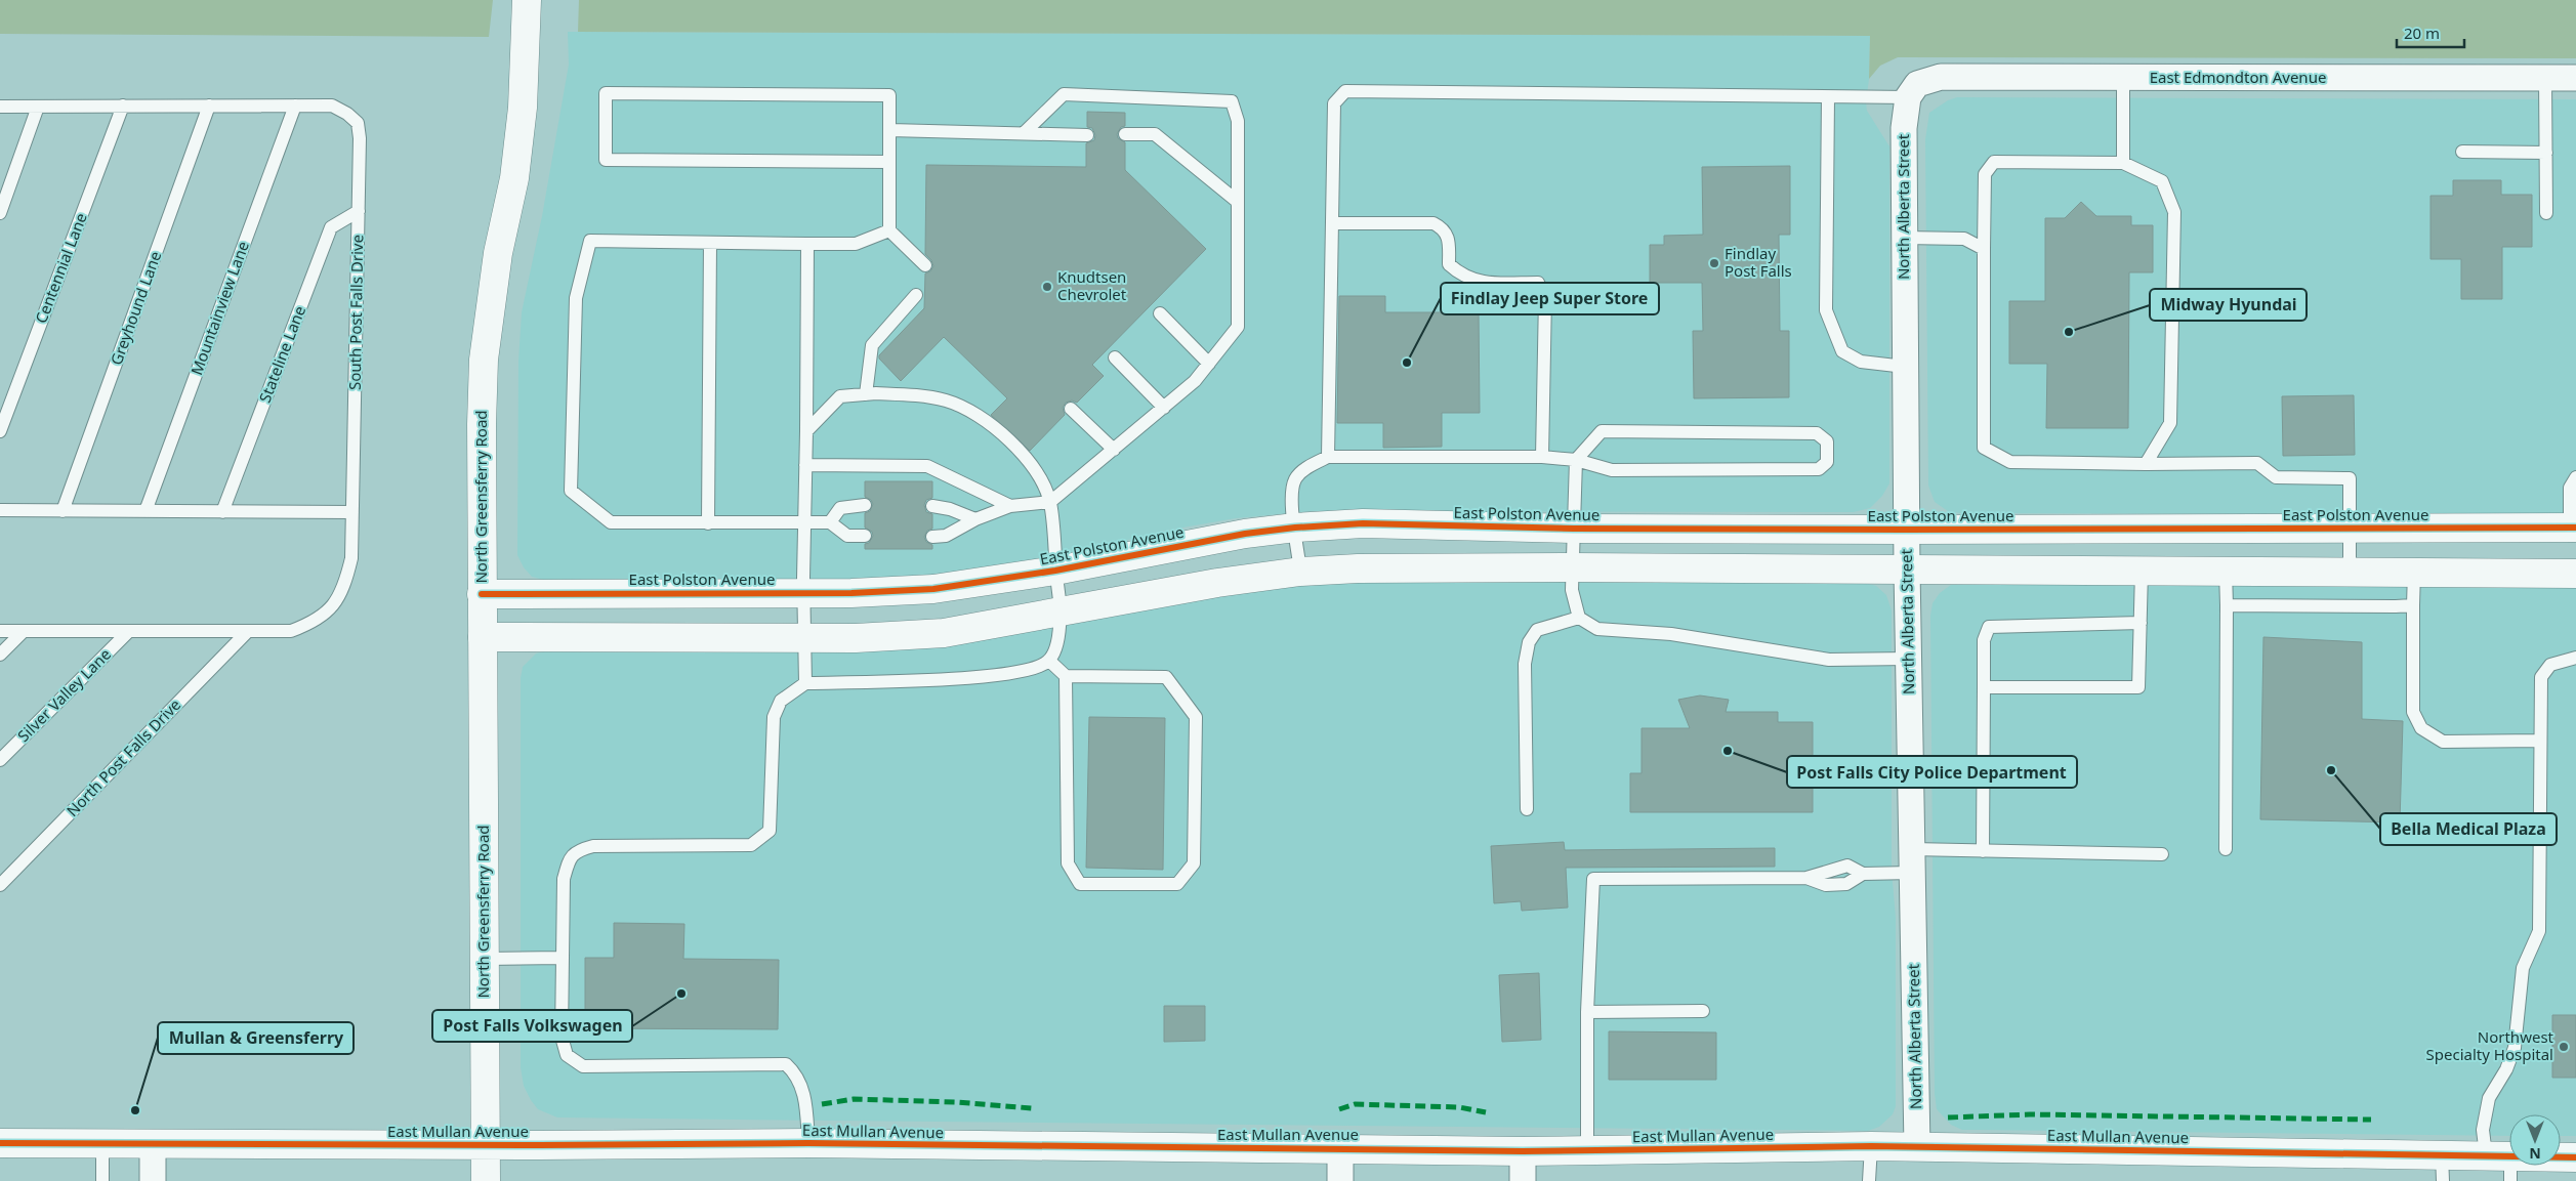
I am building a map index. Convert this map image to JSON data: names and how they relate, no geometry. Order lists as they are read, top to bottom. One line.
{"streets":{"street":["East Edmondton Avenue","North Alberta Street","North Greensferry Road","East Polston Avenue","East Mullan Avenue"],"lane":["Centennial Lane","Greyhound Lane","Mountainview Lane","South Post Falls Drive","Stateline Lane","Silver Valley Lane","North Post Falls Drive"]},"crossings":[["East Edmondton Avenue","North Alberta Street"],["North Alberta Street","East Polston Avenue"],["North Alberta Street","East Mullan Avenue"],["Centennial Lane","South Post Falls Drive"],["Greyhound Lane","South Post Falls Drive"],["Mountainview Lane","South Post Falls Drive"],["South Post Falls Drive","Stateline Lane"],["North Greensferry Road","East Polston Avenue"],["North Greensferry Road","East Mullan Avenue"]],"places":["Findlay Post Falls","Knudtsen Chevrolet","Midway Hyundai","Findlay Jeep Super Store","Post Falls City Police Department","Bella Medical Plaza","Post Falls Volkswagen","Northwest Specialty Hospital","Mullan & Greensferry"],"scale_bar":"20 m","north":"bottom"}
